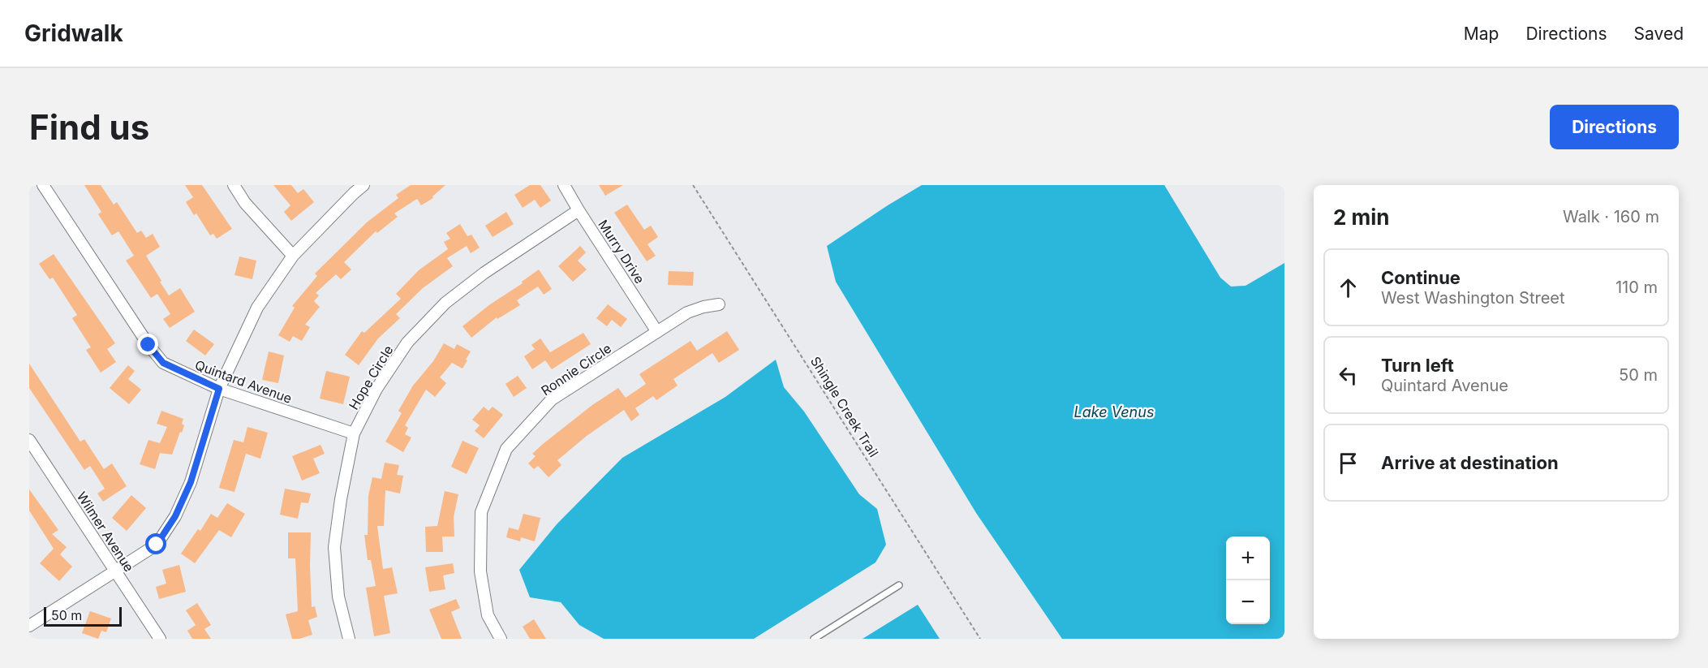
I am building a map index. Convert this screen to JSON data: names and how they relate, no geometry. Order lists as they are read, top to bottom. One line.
{"streets":{"street":["Murry Drive","Ronnie Circle","Hope Circle","Quintard Avenue","Wilmer Avenue"],"path":["Shingle Creek Trail"]},"crossings":[["Murry Drive","Ronnie Circle"],["Murry Drive","Hope Circle"],["Hope Circle","Quintard Avenue"]],"water":["Lake Venus"],"scale_bar":"50 m","page":{"header":"Gridwalk","nav":["Map","Directions","Saved"],"buttons":"Directions","title":"Find us","heading":["2 min","Walk · 160 m"],"list":[["Continue","West Washington Street","110 m"],["Turn left","Quintard Avenue","50 m"],"Arrive at destination"],"map_buttons":["+","−"],"scale":"50 m"}}
